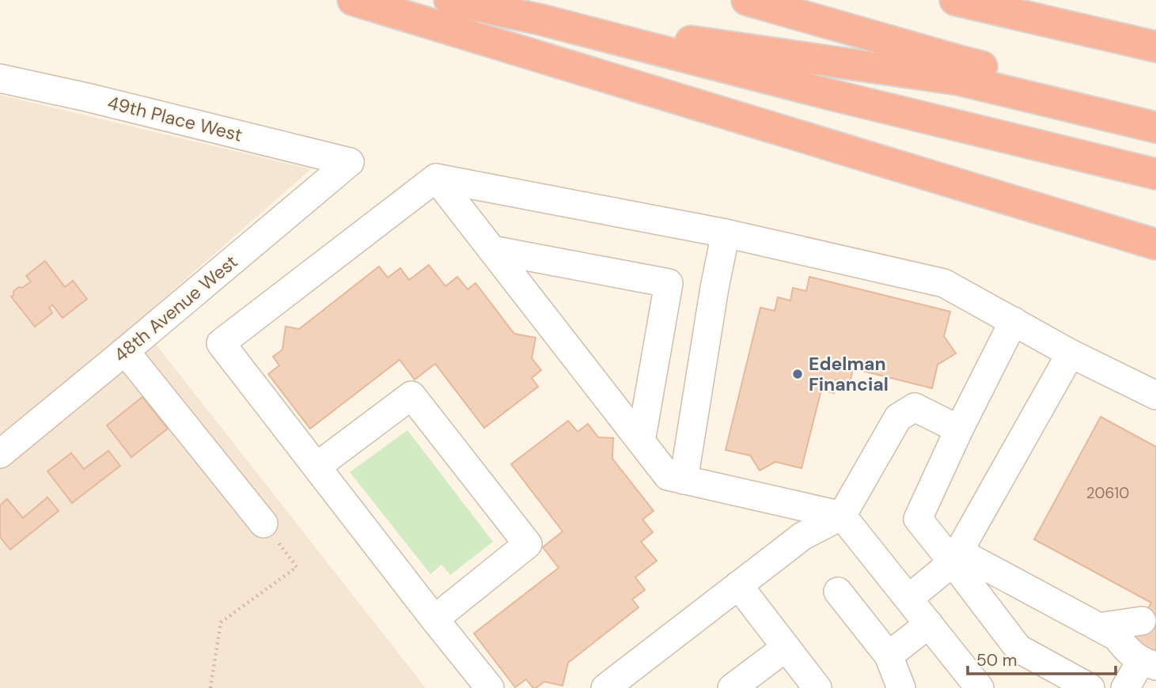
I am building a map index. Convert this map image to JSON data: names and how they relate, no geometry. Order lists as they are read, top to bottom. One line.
{"streets":{"street":["49th Place West","48th Avenue West"]},"crossings":[["49th Place West","48th Avenue West"]],"places":["Edelman Financial"],"house_numbers":["20610"],"scale_bar":"50 m"}
